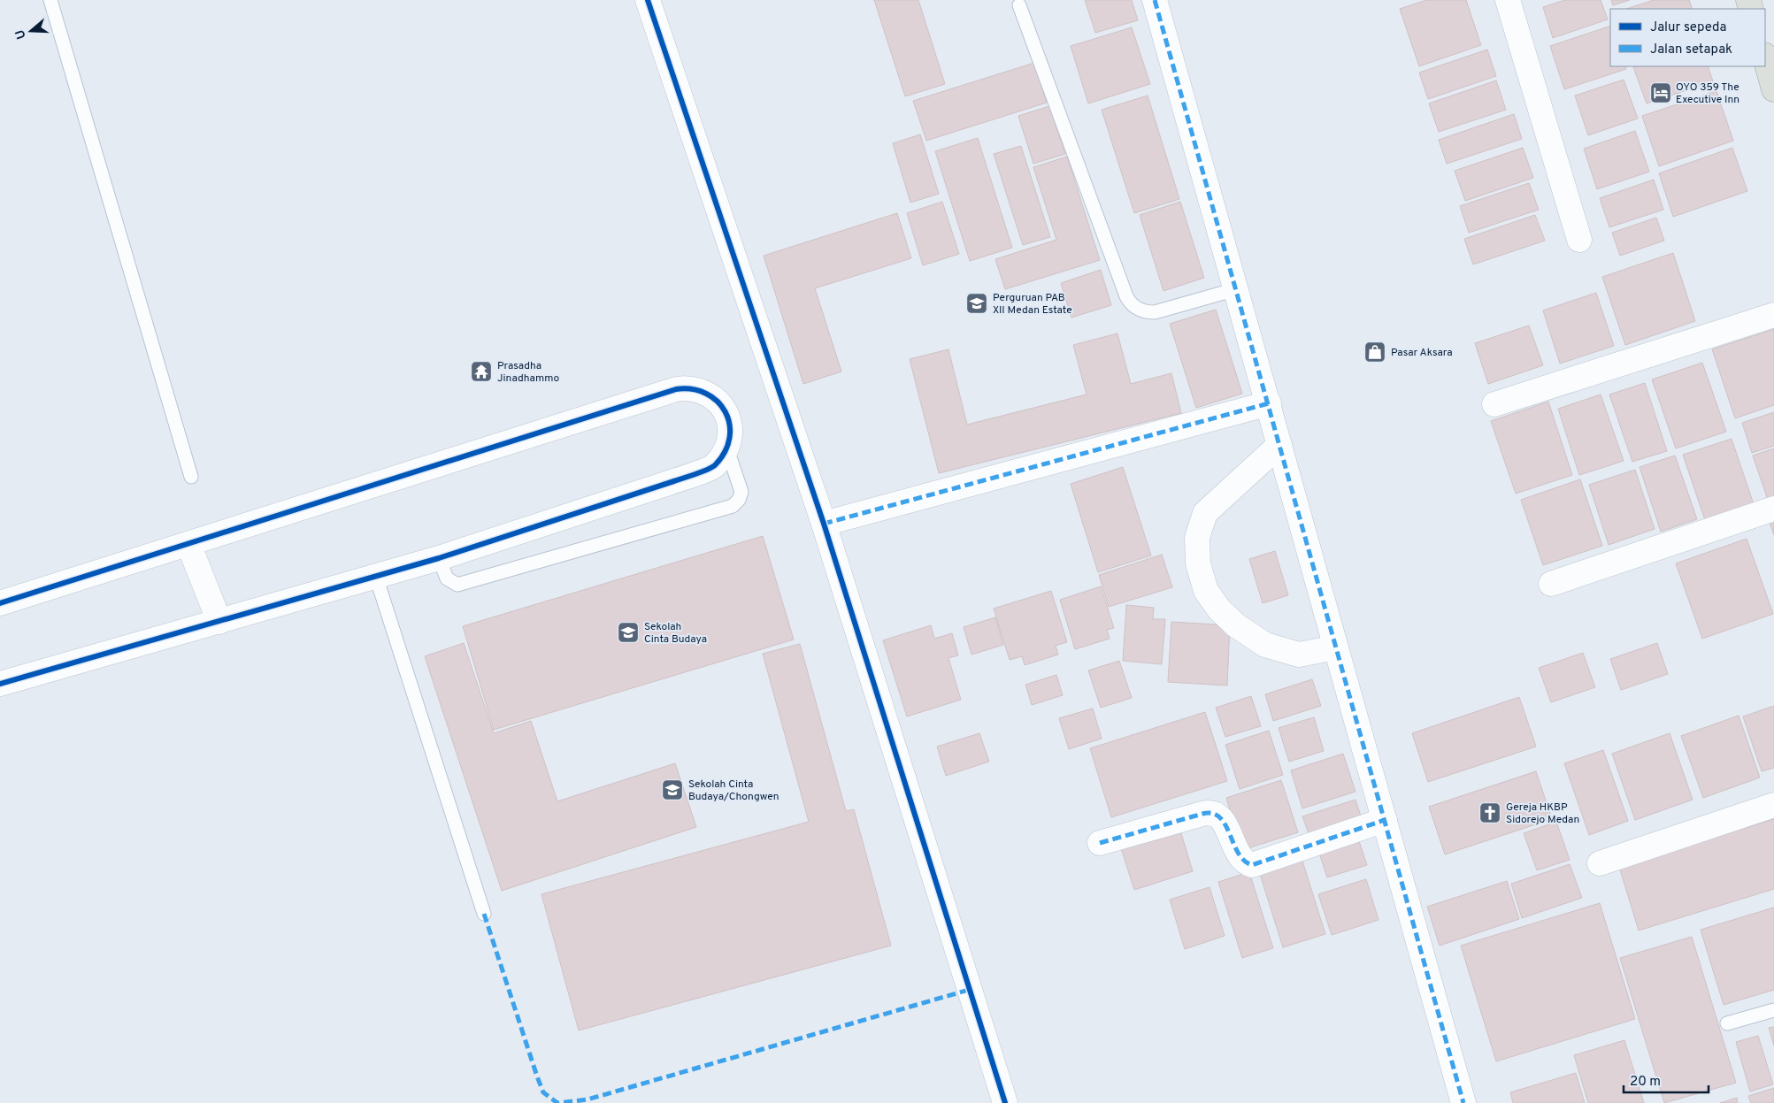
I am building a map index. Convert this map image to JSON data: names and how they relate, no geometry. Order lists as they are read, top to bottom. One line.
{"places":{"hotel":["OYO 359 The Executive Inn"],"school or university":["Perguruan PAB XII Medan Estate","Sekolah Cinta Budaya","Sekolah Cinta Budaya/Chongwen"],"shop":["Pasar Aksara"],"temple":["Prasadha Jinadhammo"],"church":["Gereja HKBP Sidorejo Medan"]},"legend":["Jalur sepeda","Jalan setapak"],"scale_bar":"20 m","north":"left"}
